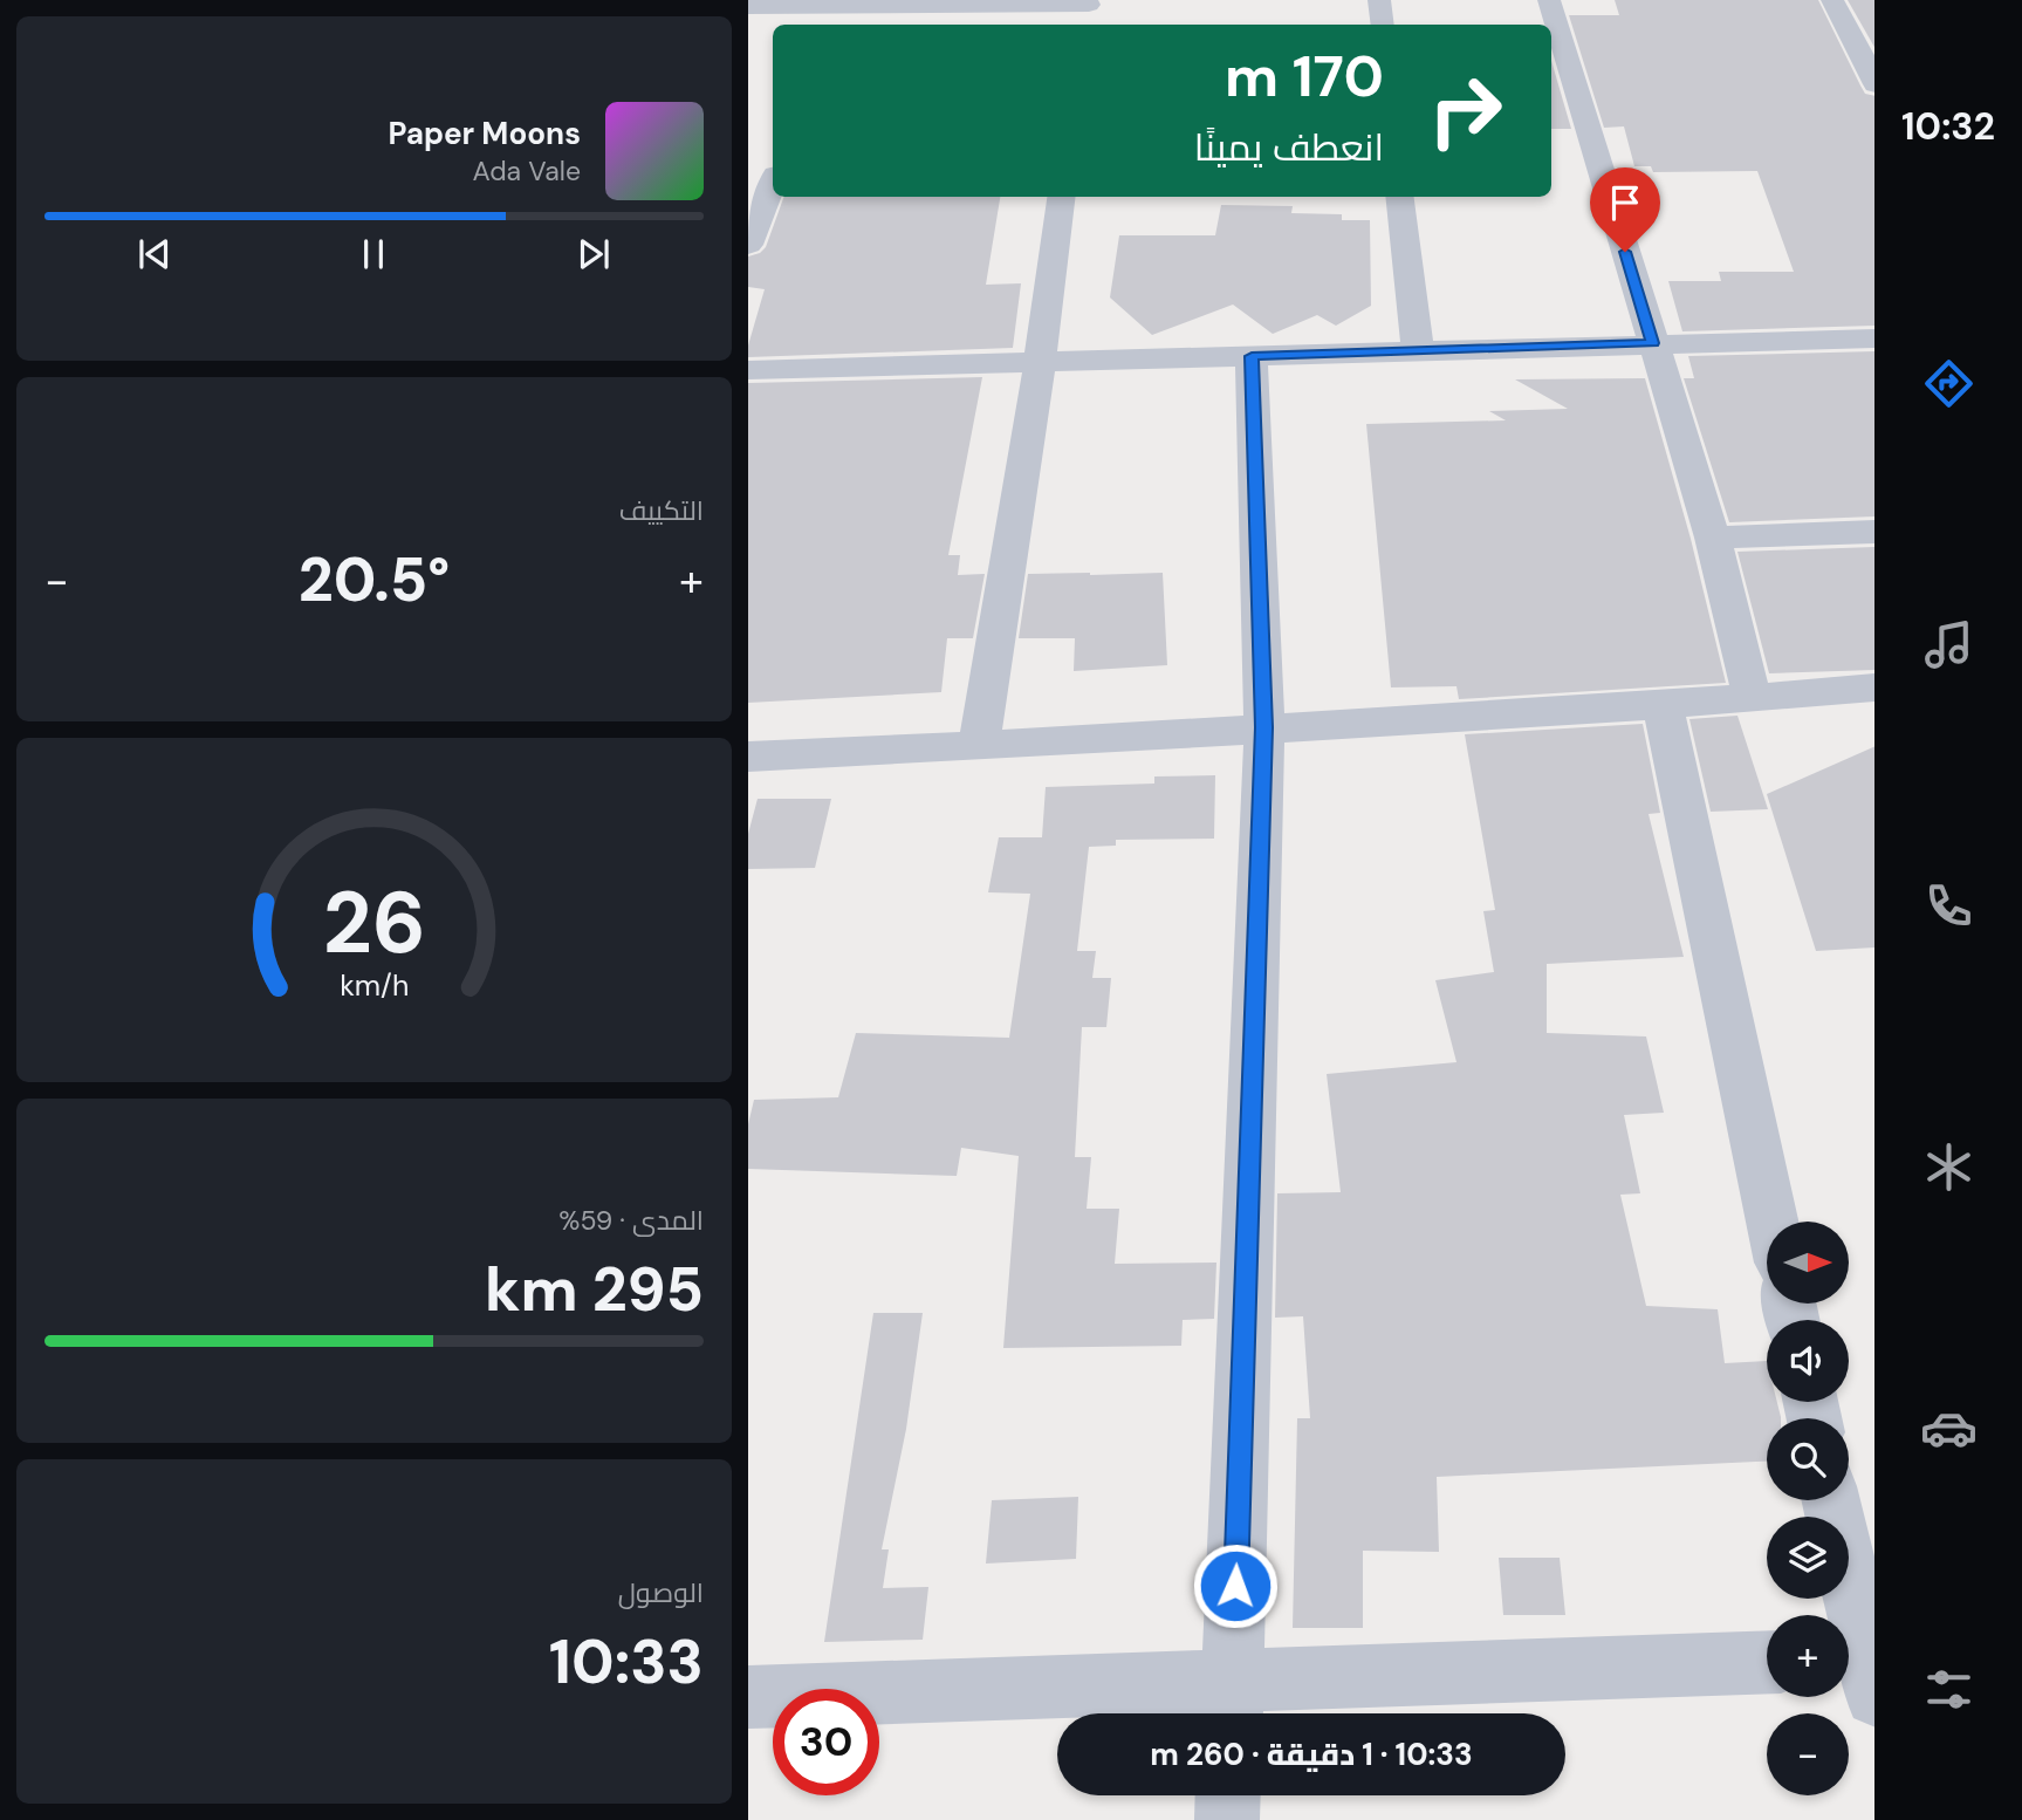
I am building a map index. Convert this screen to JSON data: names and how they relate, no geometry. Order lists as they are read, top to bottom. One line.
{"north":"right","page":{"tabs":"10:32","turn":["170 m","انعطف يمينًا"],"song":["Paper Moons","Ada Vale"],"tile":["التكييف",["المدى · 59%","295 km"],["الوصول","10:33"]],"heat":["−","20.5°","+"],"map_buttons":["+","−"],"limit":"30","trip":"10:33 · 1 دقيقة · 260 m","gauge":["26","km/h"]}}
